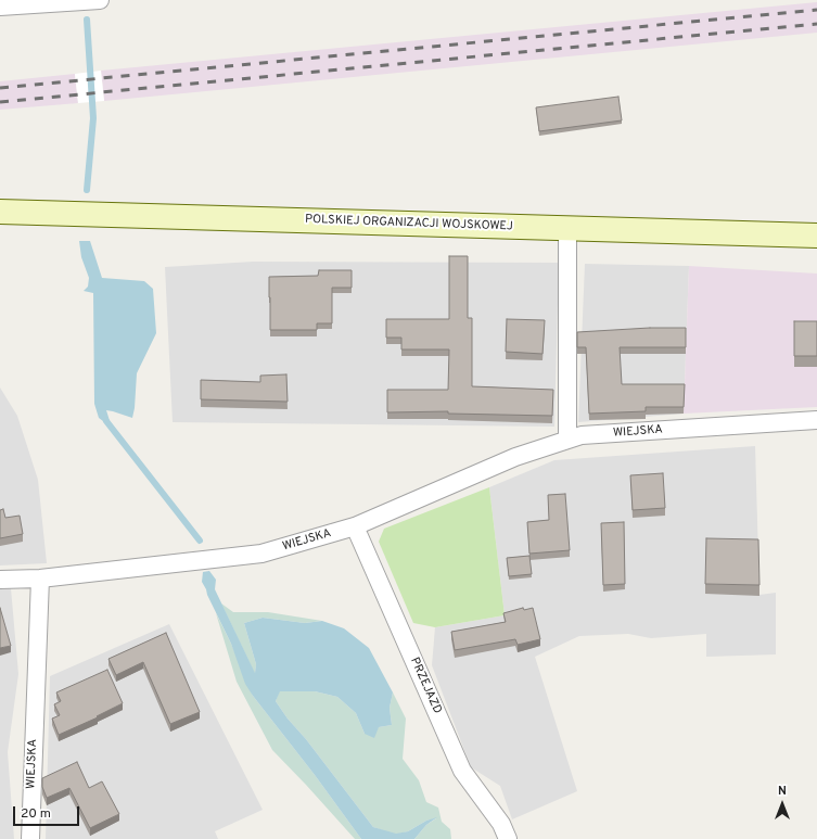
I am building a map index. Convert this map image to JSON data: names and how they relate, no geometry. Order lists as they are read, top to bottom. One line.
{"streets":{"main road":["POLSKIEJ ORGANIZACJI WOJSKOWEJ"],"street":["WIEJSKA","PRZEJAZD"]},"crossings":[["WIEJSKA","PRZEJAZD"]],"scale_bar":"20 m","north":"top"}
